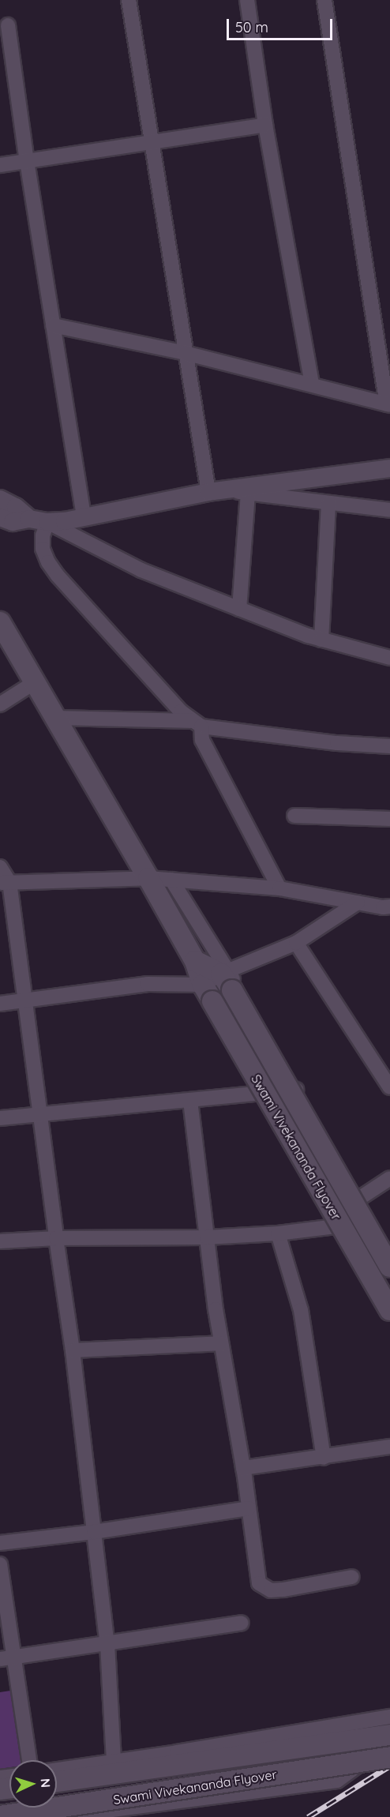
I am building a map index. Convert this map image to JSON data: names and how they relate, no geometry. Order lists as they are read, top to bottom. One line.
{"streets":{"main road":["Swami Vivekananda Flyover"]},"scale_bar":"50 m","north":"right"}
